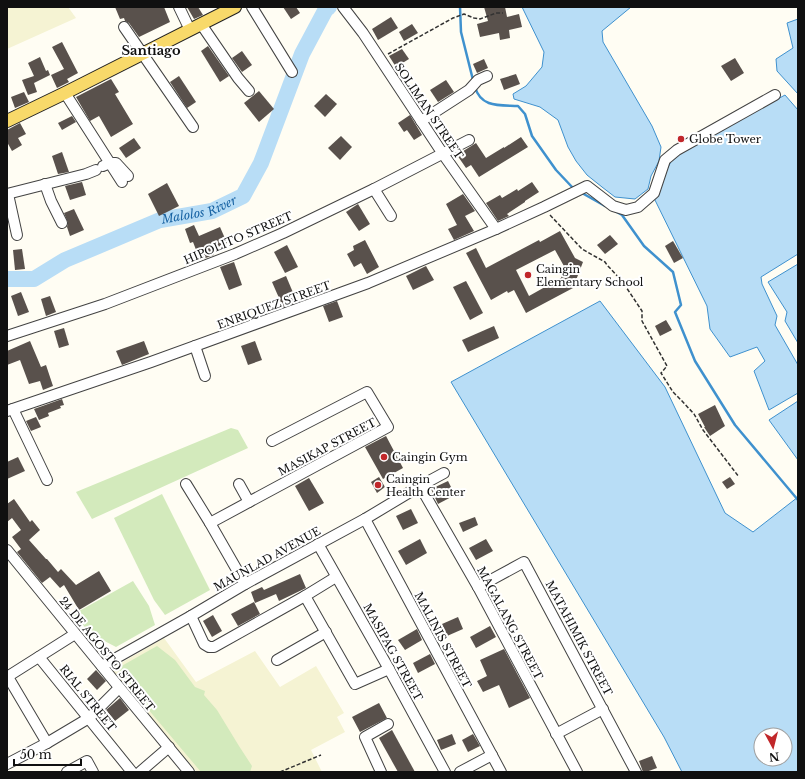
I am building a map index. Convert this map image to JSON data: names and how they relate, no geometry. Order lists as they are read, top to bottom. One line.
{"streets":{"street":["SOLIMAN STREET","HIPOLITO STREET","ENRIQUEZ STREET","MASIKAP STREET","MAUNLAD AVENUE","MAGALANG STREET","MATAHIMIK STREET","MALINIS STREET","MASIPAG STREET","24 DE AGOSTO STREET","RIAL STREET"]},"crossings":[["SOLIMAN STREET","HIPOLITO STREET"],["SOLIMAN STREET","ENRIQUEZ STREET"],["MAUNLAD AVENUE","MAGALANG STREET"],["MAUNLAD AVENUE","MALINIS STREET"],["MAUNLAD AVENUE","MASIPAG STREET"],["MAUNLAD AVENUE","24 DE AGOSTO STREET"],["MAGALANG STREET","MATAHIMIK STREET"]],"districts":["Santiago"],"water":["Malolos River"],"places":["Globe Tower","Caingin Elementary School","Caingin Gym","Caingin Health Center"],"scale_bar":"50 m","north":"bottom"}
